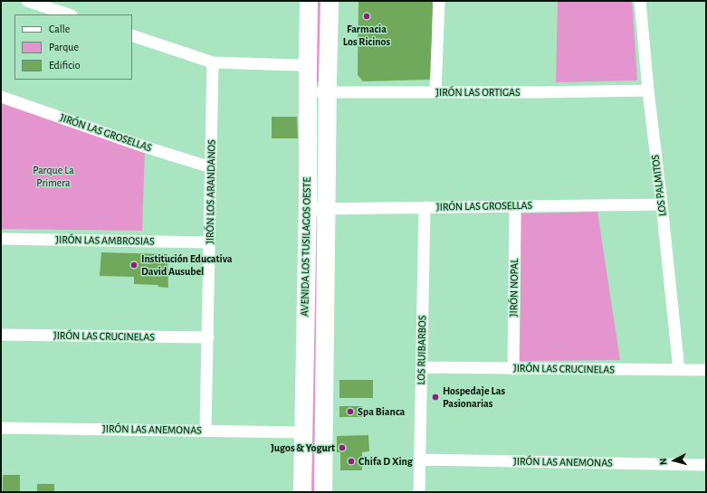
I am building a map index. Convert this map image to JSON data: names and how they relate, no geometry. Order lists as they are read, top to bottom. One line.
{"streets":{"main road":["AVENIDA LOS TUSILAGOS OESTE"],"street":["JIRÓN LAS ORTIGAS","JIRÓN LAS GROSELLAS","LOS PALMITOS","JIRÓN LOS ARANDANOS","JIRÓN LAS AMBROSIAS","JIRÓN NOPAL","JIRÓN LAS CRUCINELAS","LOS RUIBARBOS","JIRÓN LAS ANEMONAS"]},"crossings":[["JIRÓN LAS ORTIGAS","LOS PALMITOS"],["JIRÓN LAS ORTIGAS","AVENIDA LOS TUSILAGOS OESTE"],["JIRÓN LAS GROSELLAS","LOS PALMITOS"],["JIRÓN LAS GROSELLAS","JIRÓN LOS ARANDANOS"],["JIRÓN LAS GROSELLAS","AVENIDA LOS TUSILAGOS OESTE"],["JIRÓN LAS GROSELLAS","JIRÓN NOPAL"],["JIRÓN LAS GROSELLAS","LOS RUIBARBOS"],["LOS PALMITOS","JIRÓN LAS CRUCINELAS"],["JIRÓN LOS ARANDANOS","JIRÓN LAS AMBROSIAS"],["JIRÓN LOS ARANDANOS","JIRÓN LAS CRUCINELAS"],["JIRÓN LOS ARANDANOS","JIRÓN LAS ANEMONAS"],["AVENIDA LOS TUSILAGOS OESTE","JIRÓN LAS ANEMONAS"],["JIRÓN NOPAL","JIRÓN LAS CRUCINELAS"],["JIRÓN LAS CRUCINELAS","LOS RUIBARBOS"],["LOS RUIBARBOS","JIRÓN LAS ANEMONAS"]],"parks":["Parque La Primera"],"places":["Farmacia Los Ricinos","Institución Educativa David Ausubel","Hospedaje Las Pasionarias","Spa Bianca","Jugos & Yogurt","Chifa D Xing"],"legend":["Calle","Parque","Edificio"],"north":"left"}
